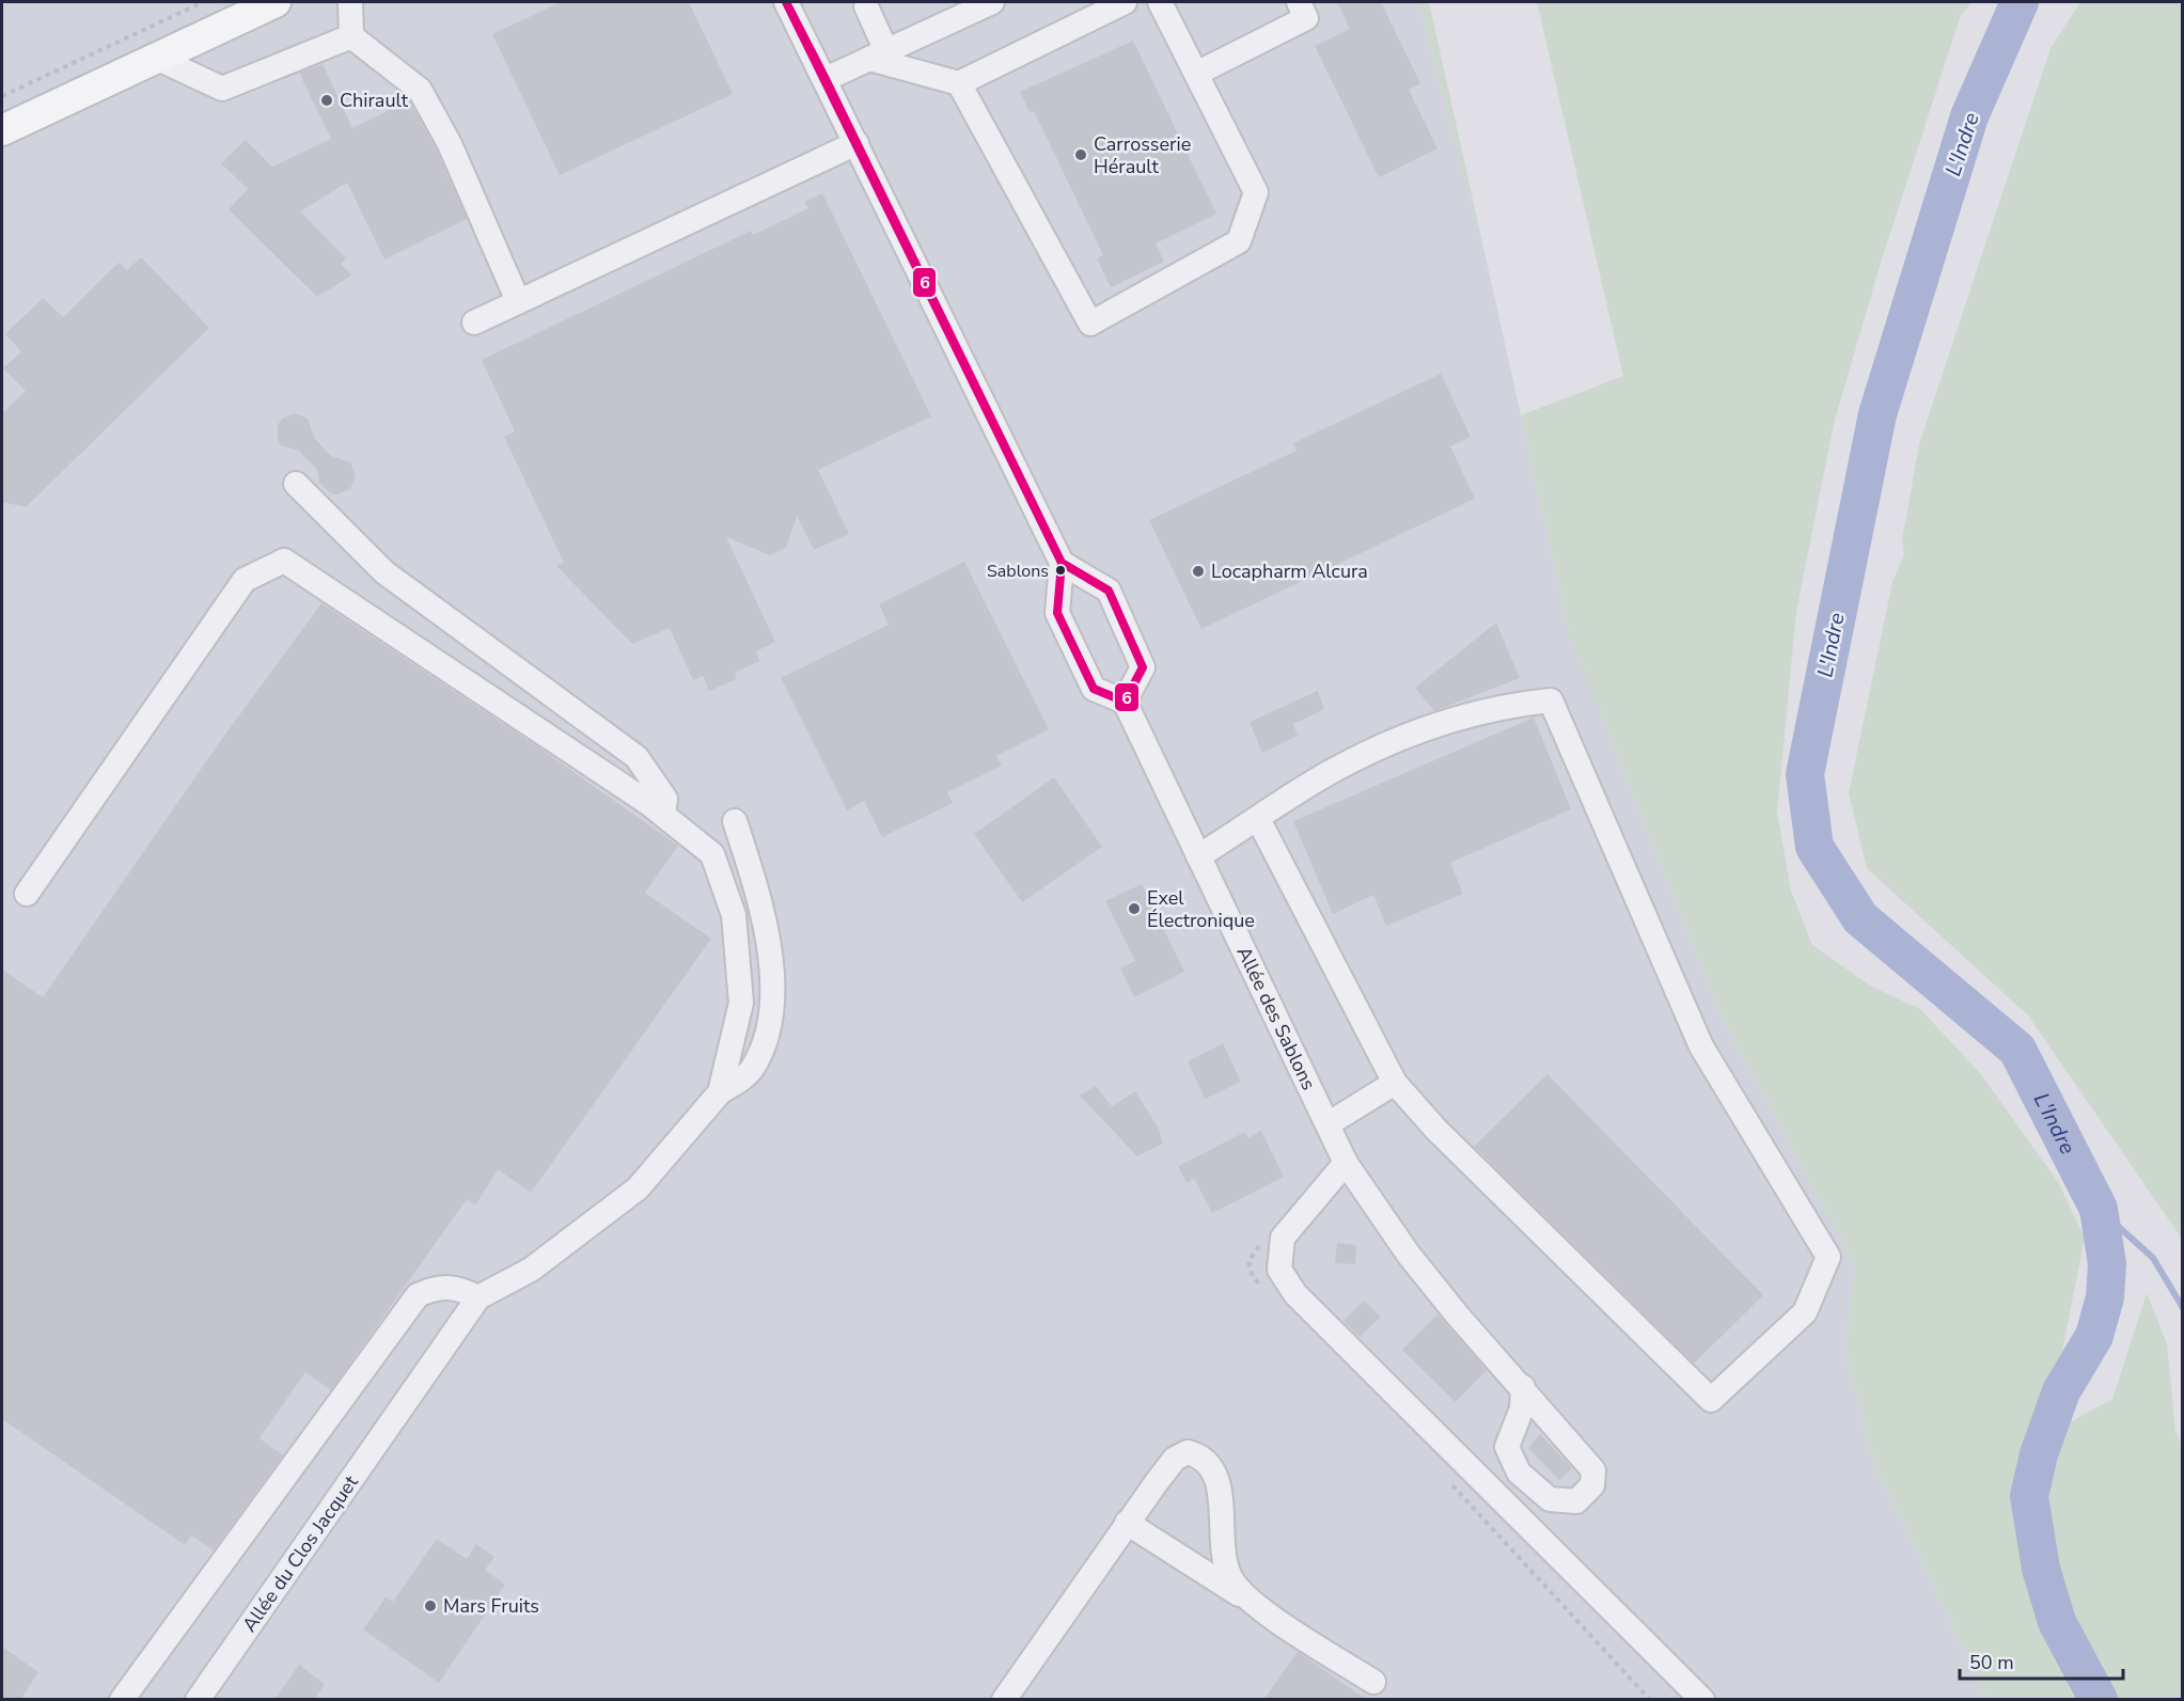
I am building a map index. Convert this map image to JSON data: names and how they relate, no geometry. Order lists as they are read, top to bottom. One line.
{"streets":{"street":["Allée des Sablons","Allée du Clos Jacquet"]},"water":["L'Indre"],"places":["Chirault","Carrosserie Hérault","Sablons","Locapharm Alcura","Exel Électronique","Mars Fruits"],"lines":["transit line 6"],"scale_bar":"50 m"}
